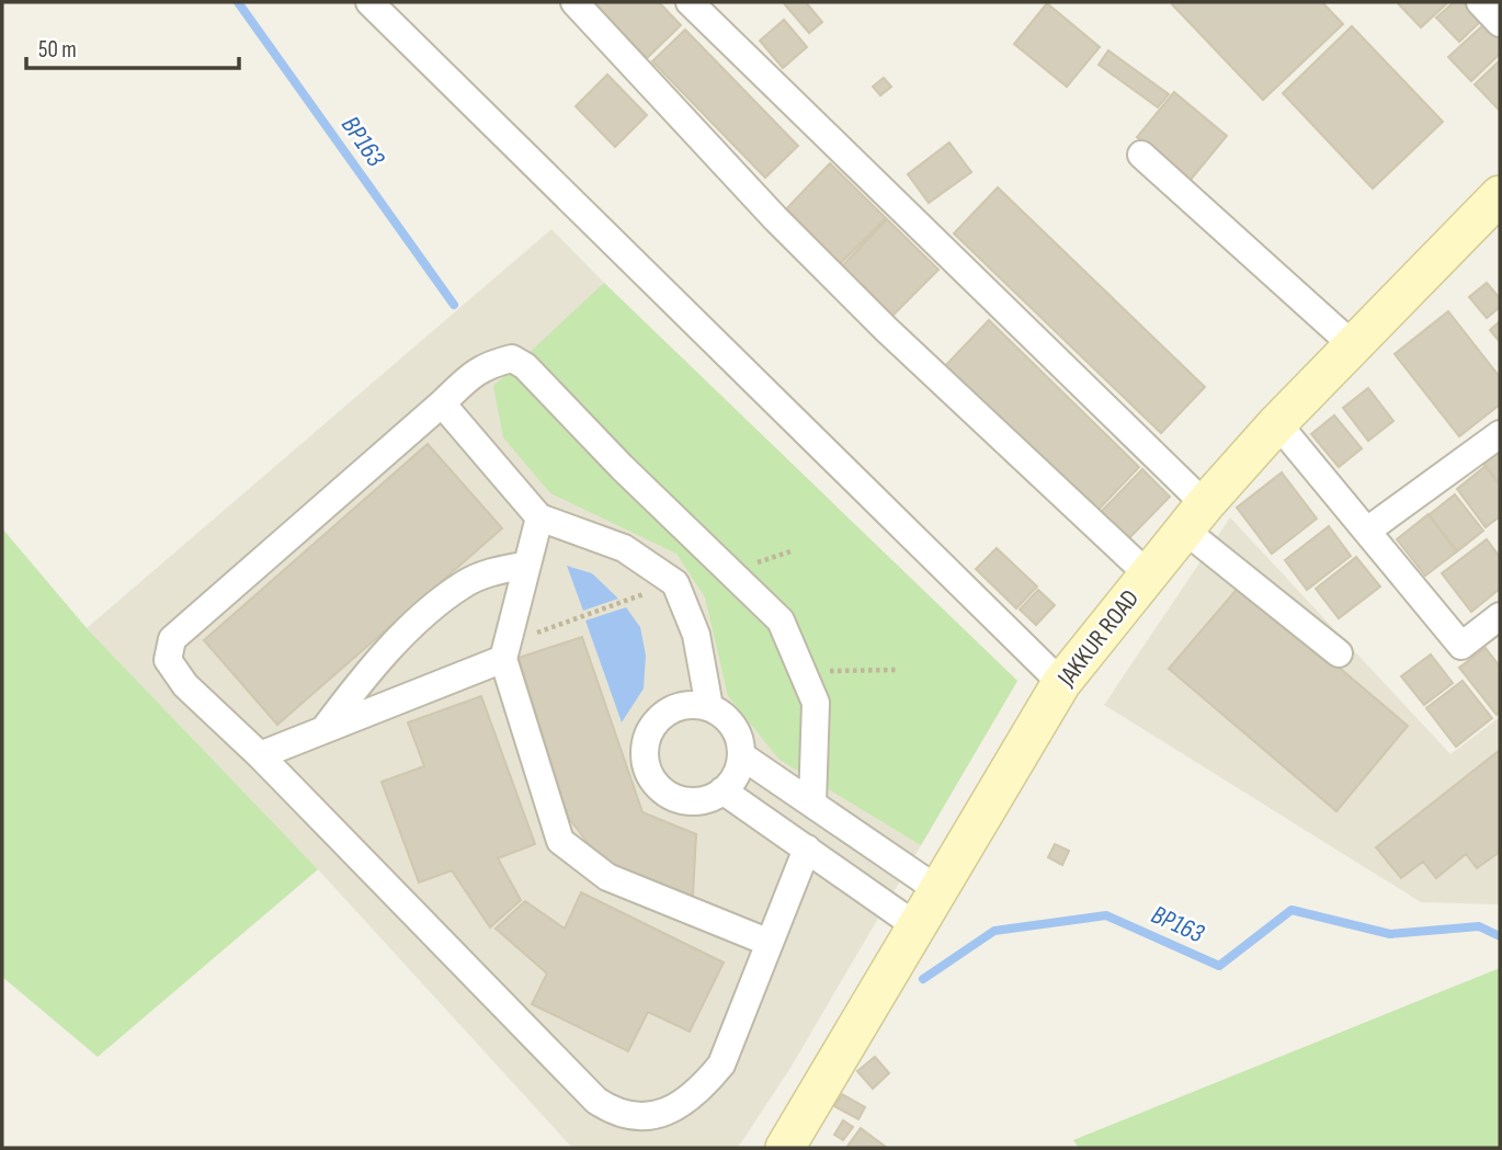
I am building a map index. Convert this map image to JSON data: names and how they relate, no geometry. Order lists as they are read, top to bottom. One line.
{"streets":{"street":["JAKKUR ROAD"]},"water":["BP163"],"scale_bar":"50 m"}
